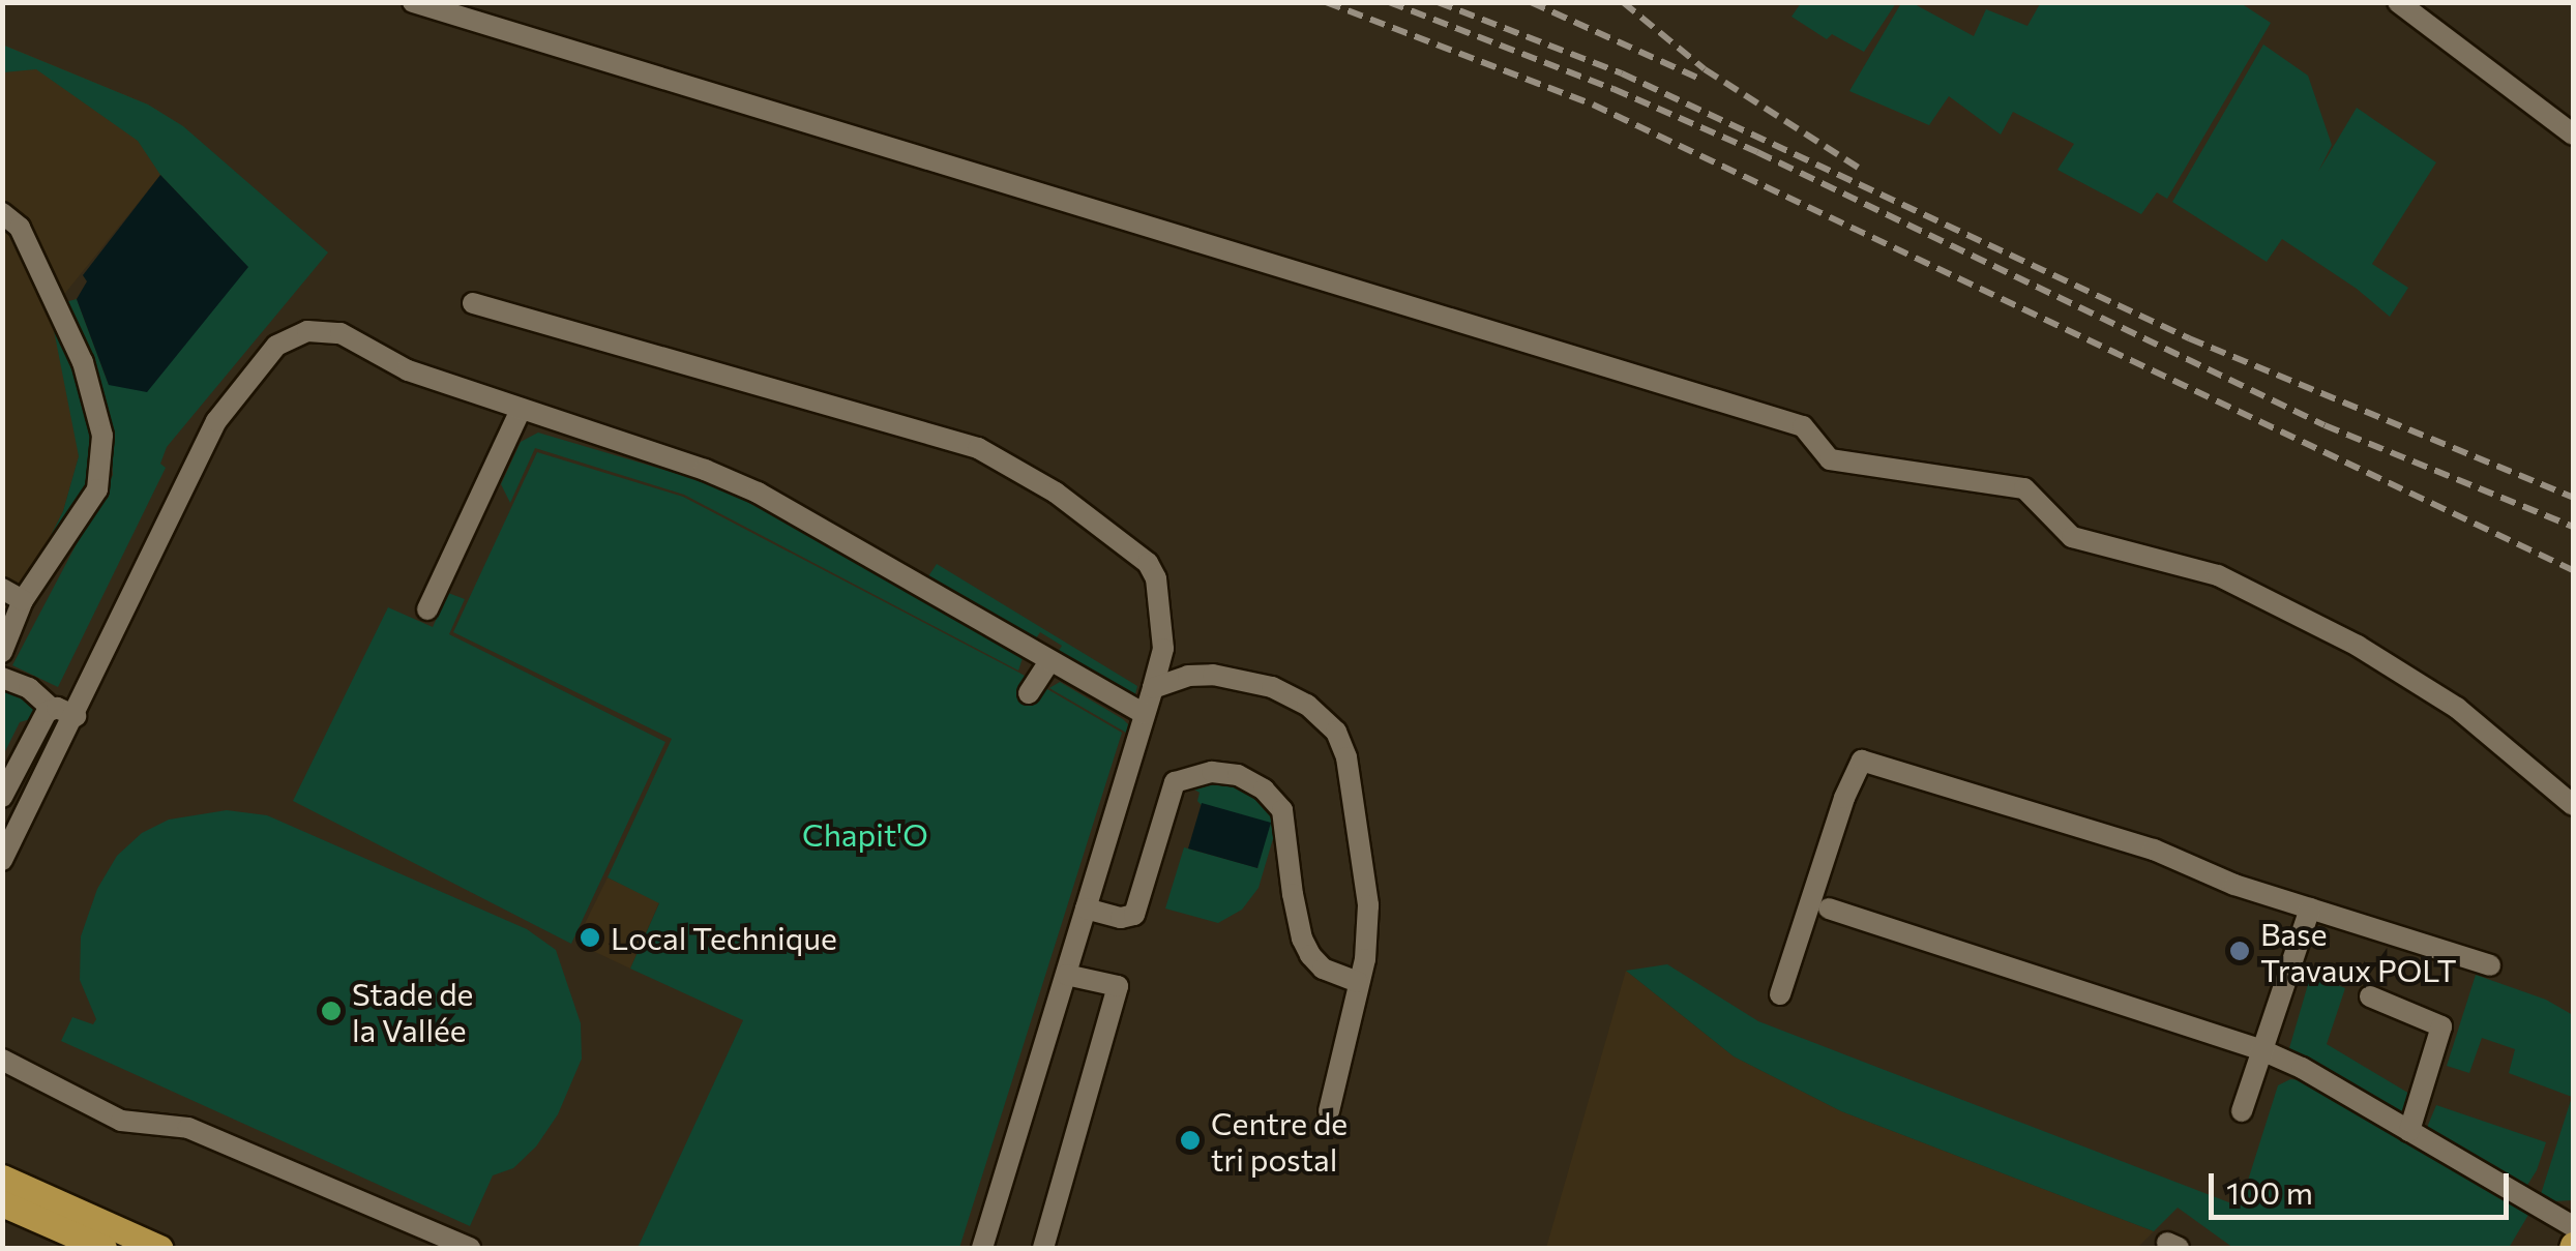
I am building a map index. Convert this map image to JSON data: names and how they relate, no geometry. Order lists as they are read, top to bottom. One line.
{"parks":["Chapit'O"],"places":["Local Technique","Base Travaux POLT","Stade de la Vallée","Centre de tri postal"],"scale_bar":"100 m"}
